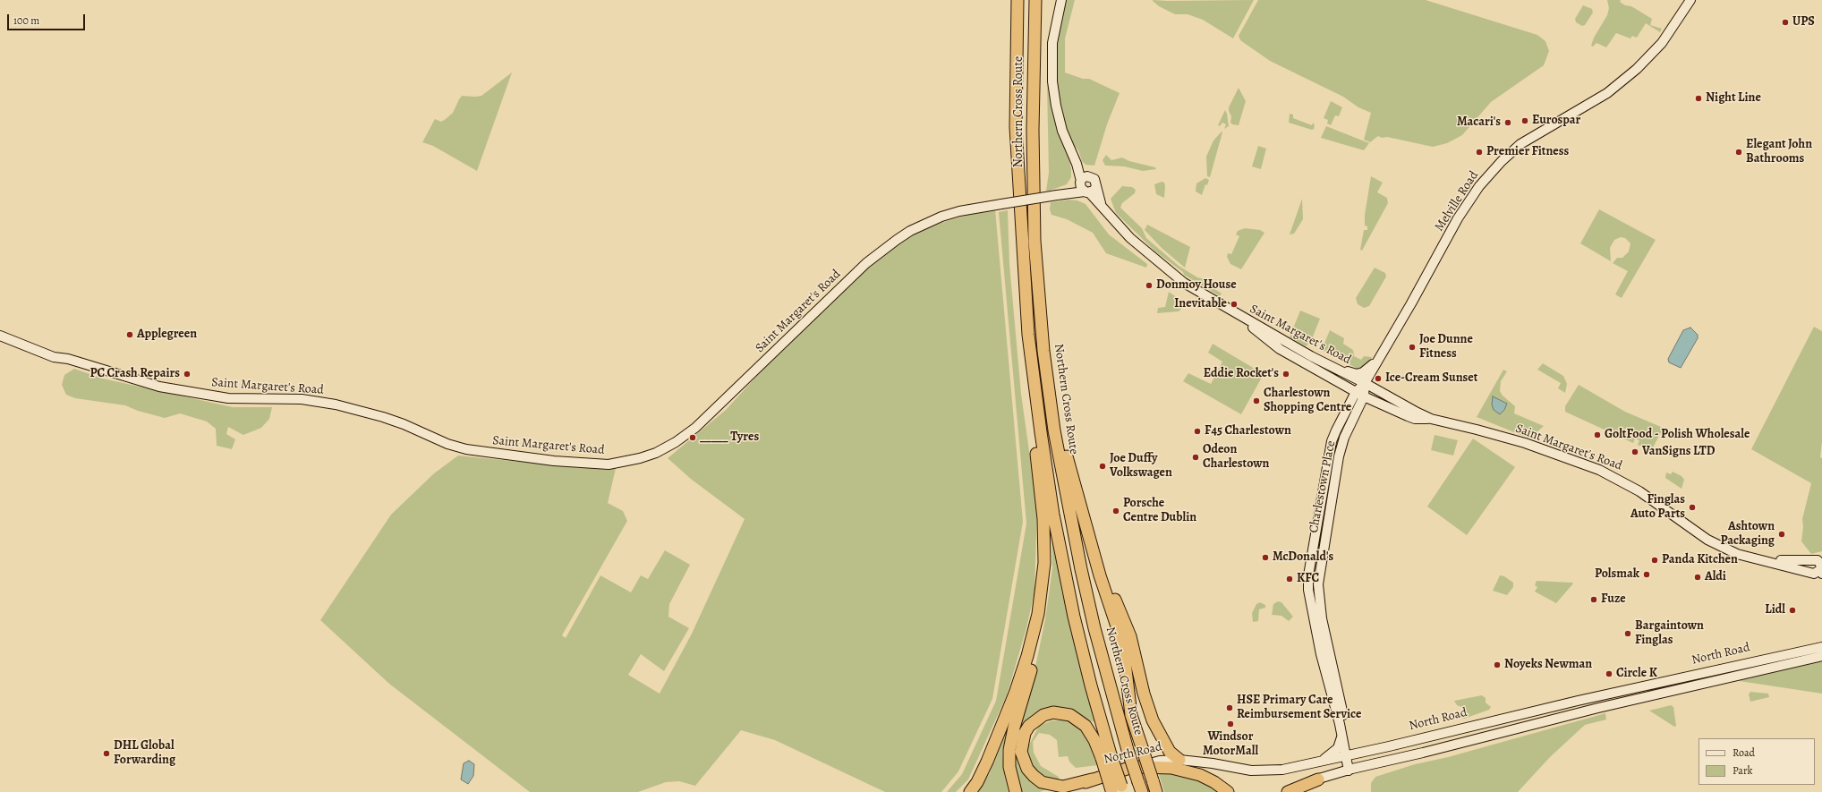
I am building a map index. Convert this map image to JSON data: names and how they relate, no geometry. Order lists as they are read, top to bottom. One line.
{"streets":{"highway":["Northern Cross Route","North Road"],"main road":["Melville Road","Saint Margaret's Road","Charlestown Place"]},"crossings":[["Melville Road","Saint Margaret's Road"],["Melville Road","Charlestown Place"],["Saint Margaret's Road","Charlestown Place"],["Charlestown Place","North Road"]],"places":["UPS","Night Line","Eurospar","Macari's","Premier Fitness","Elegant John Bathrooms","Donmoy House","Inevitable","Applegreen","Joe Dunne Fitness","PC Crash Repairs","Eddie Rocket's","Ice-Cream Sunset","Charlestown Shopping Centre","F45 Charlestown","GoltFood - Polish Wholesale","_____ Tyres","VanSigns LTD","Odeon Charlestown","Joe Duffy Volkswagen","Finglas Auto Parts","Porsche Centre Dublin","Ashtown Packaging","McDonald's","Panda Kitchen","Polsmak","Aldi","KFC","Fuze","Lidl","Bargaintown Finglas","Noyeks Newman","Circle K","HSE Primary Care Reimbursement Service","Windsor MotorMall","DHL Global Forwarding"],"legend":["Road","Park"],"scale_bar":"100 m"}
